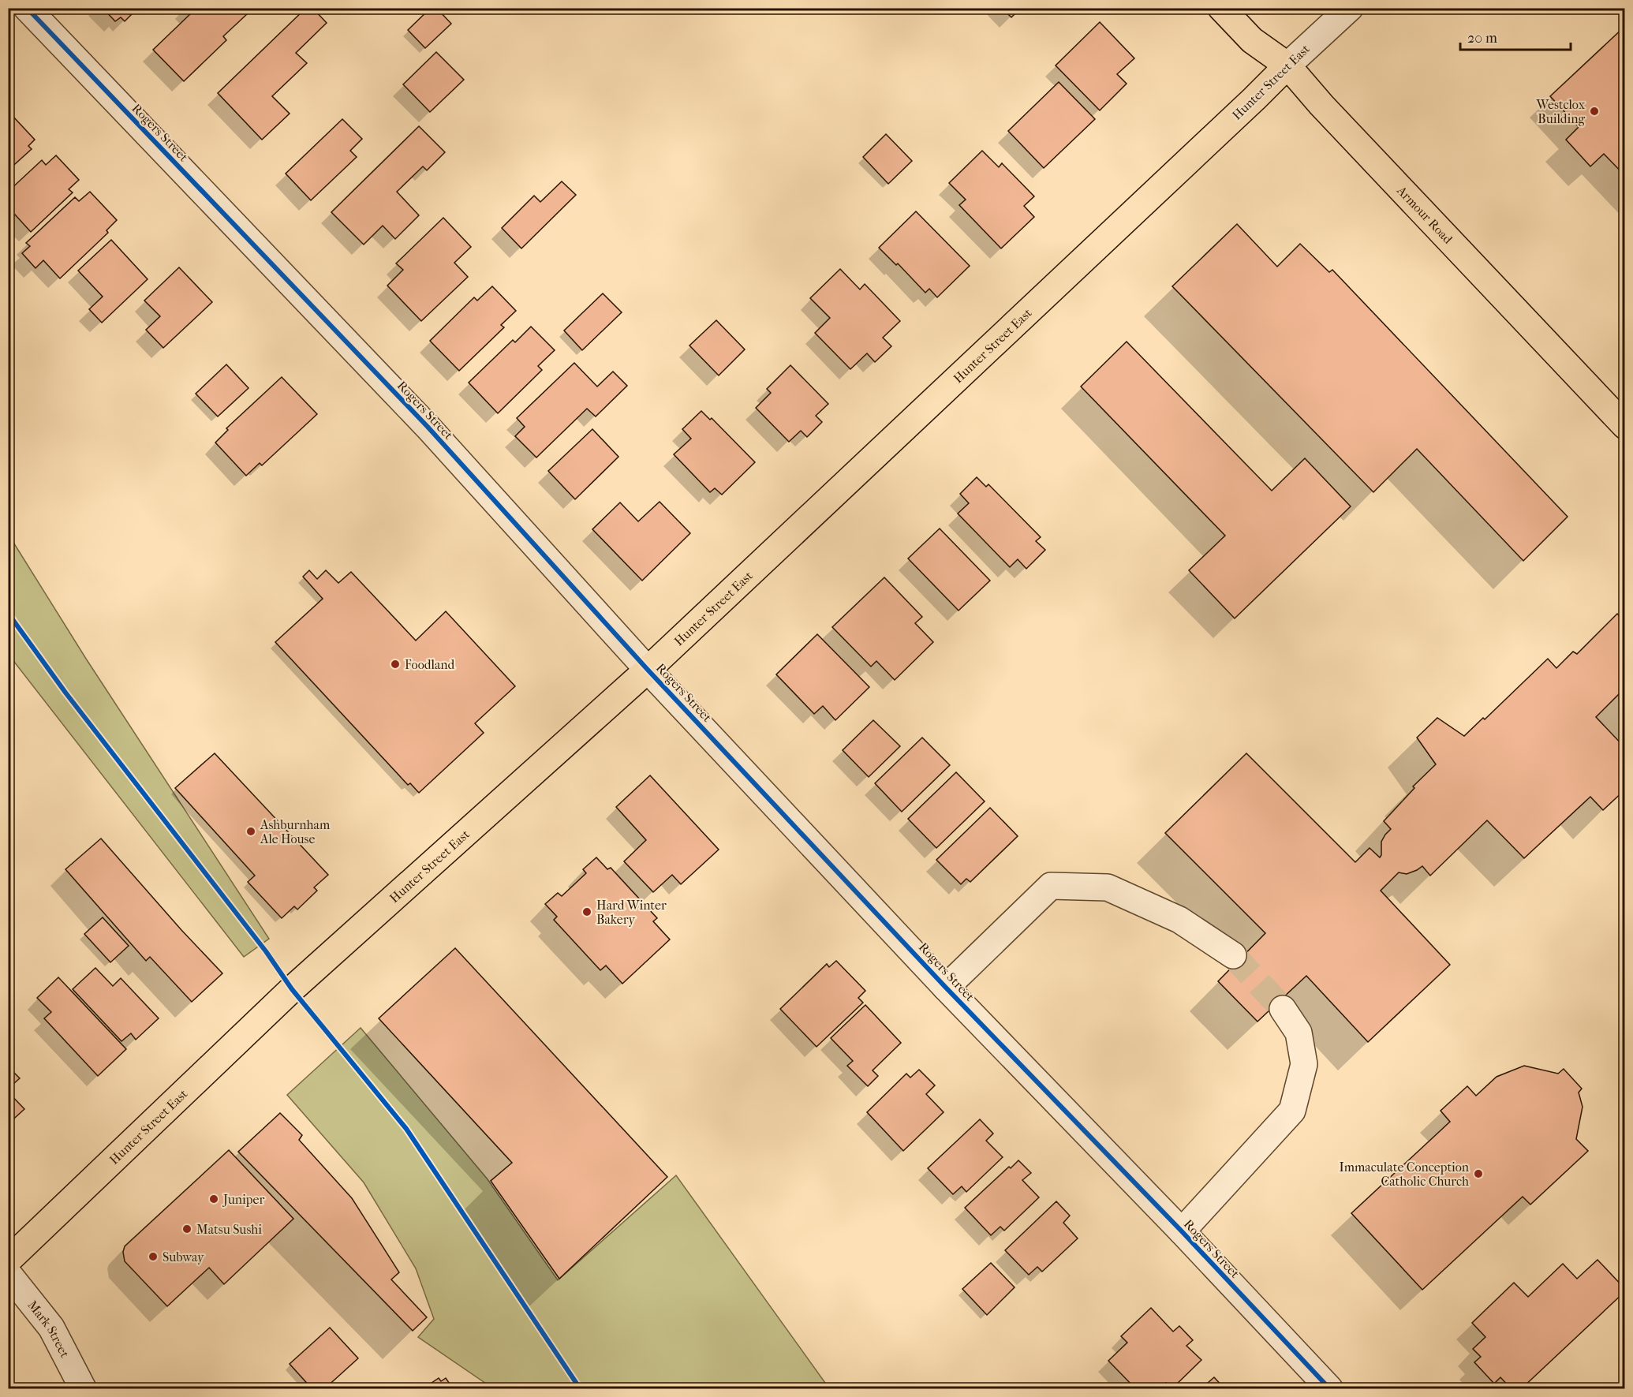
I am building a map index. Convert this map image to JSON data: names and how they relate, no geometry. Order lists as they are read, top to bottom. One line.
{"streets":{"main road":["Hunter Street East","Armour Road"],"street":["Rogers Street","Mark Street"]},"crossings":[["Hunter Street East","Rogers Street"],["Hunter Street East","Armour Road"]],"places":["Westclox Building","Foodland","Ashburnham Ale House","Hard Winter Bakery","Immaculate Conception Catholic Church","Juniper","Matsu Sushi","Subway"],"scale_bar":"20 m"}
